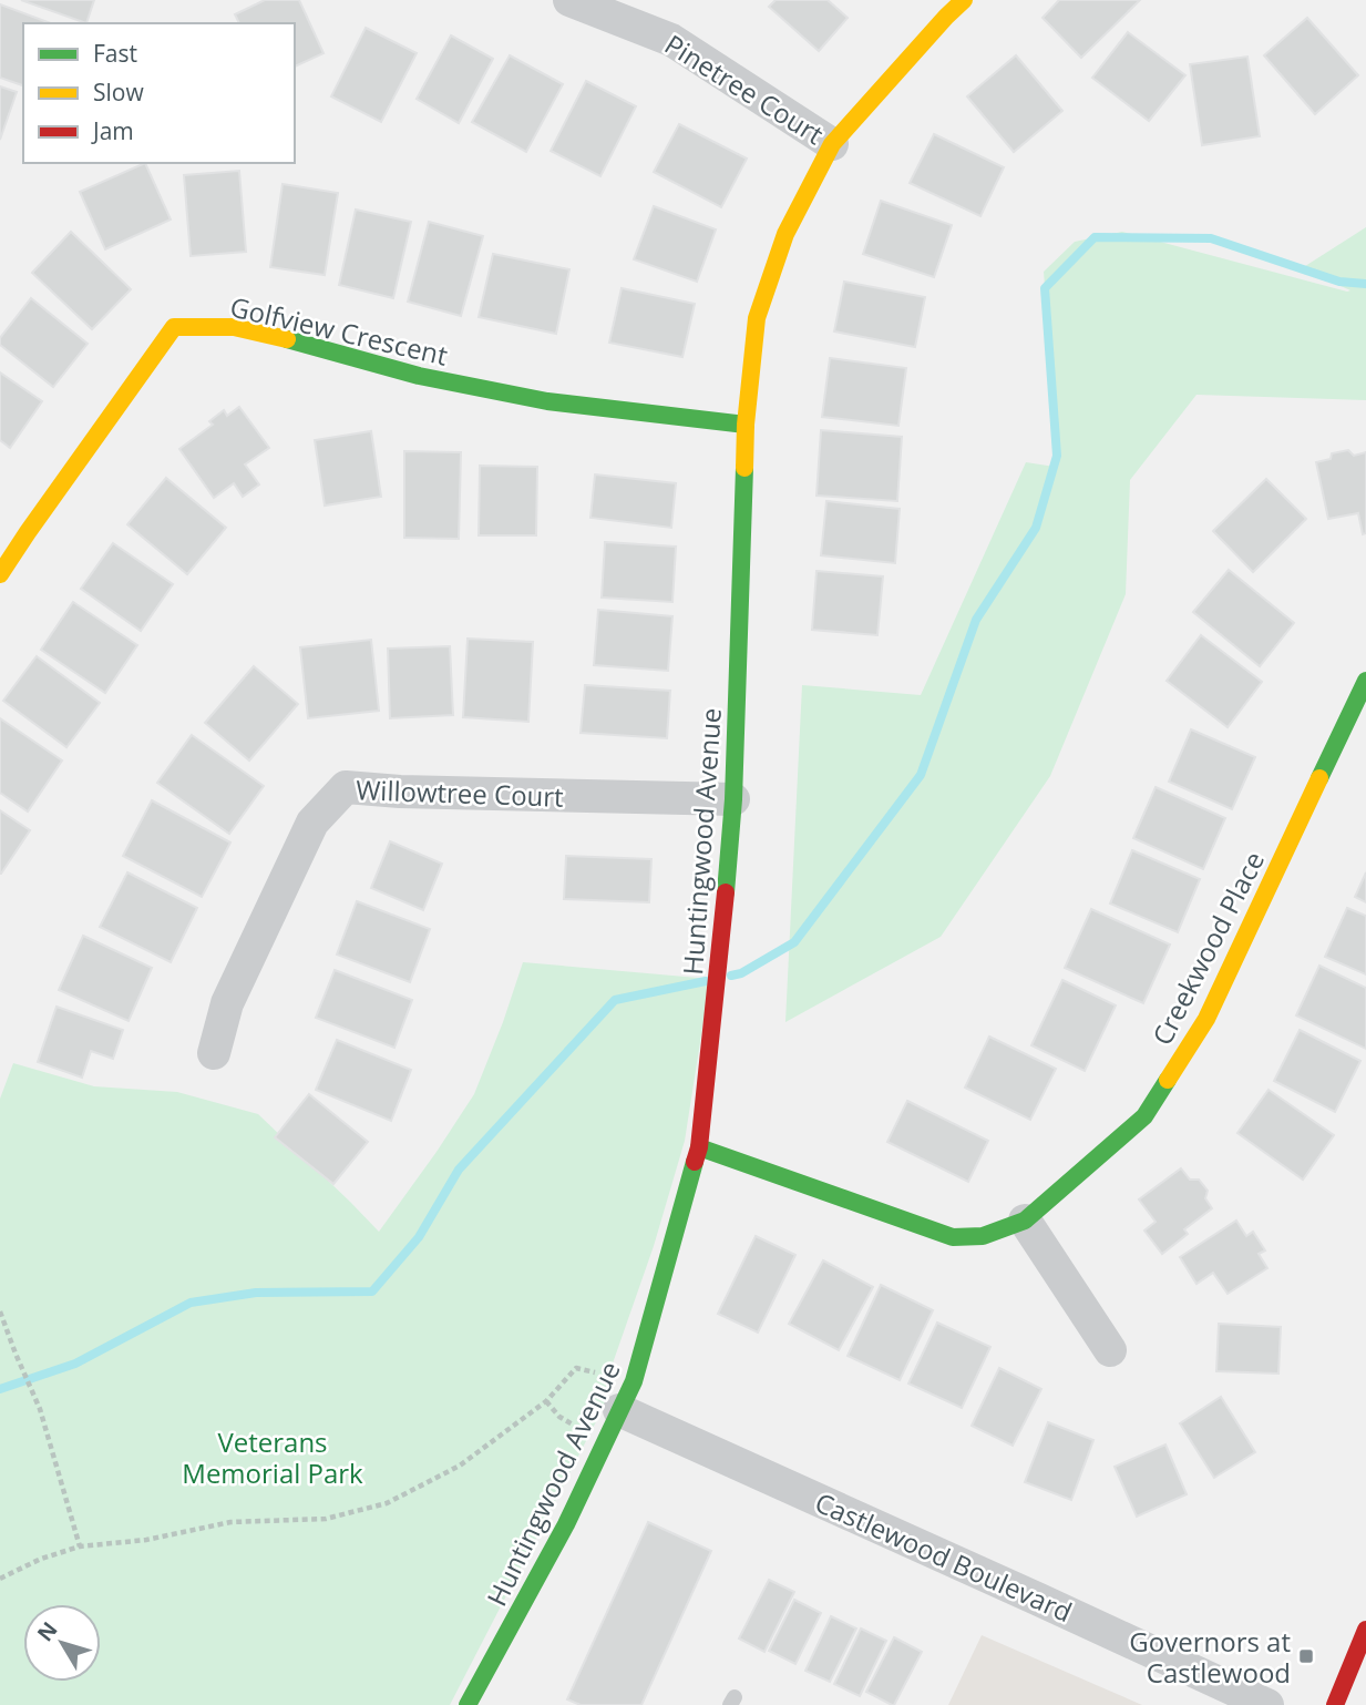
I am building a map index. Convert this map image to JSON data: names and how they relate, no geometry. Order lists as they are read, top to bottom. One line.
{"streets":{"street":["Pinetree Court","Golfview Crescent","Willowtree Court","Huntingwood Avenue","Creekwood Place","Castlewood Boulevard"]},"crossings":[["Pinetree Court","Huntingwood Avenue"],["Golfview Crescent","Huntingwood Avenue"],["Willowtree Court","Huntingwood Avenue"],["Huntingwood Avenue","Creekwood Place"],["Huntingwood Avenue","Castlewood Boulevard"]],"parks":["Veterans Memorial Park"],"places":{"transit":["Governors at Castlewood"]},"legend":["Fast","Slow","Jam"],"north":"top left"}
